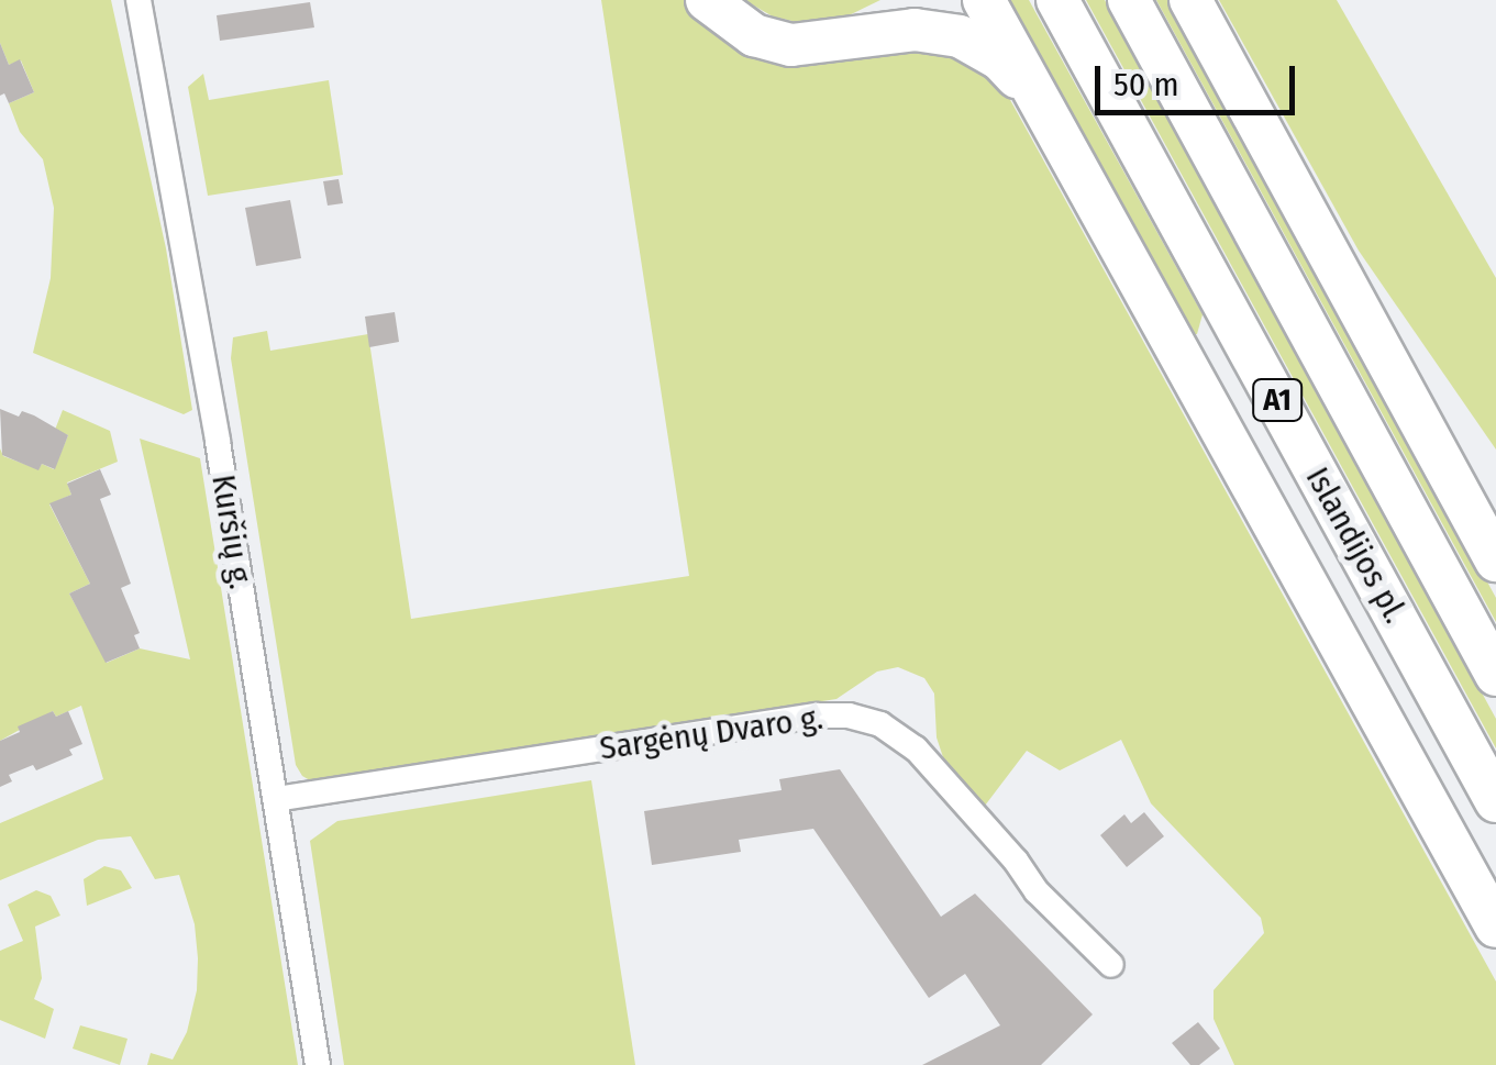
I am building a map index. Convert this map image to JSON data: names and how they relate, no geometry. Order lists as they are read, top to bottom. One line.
{"streets":{"highway":["A1","Islandijos pl."],"street":["Kuršių g.","Sargėnų Dvaro g."]},"crossings":[["Kuršių g.","Sargėnų Dvaro g."]],"scale_bar":"50 m"}
